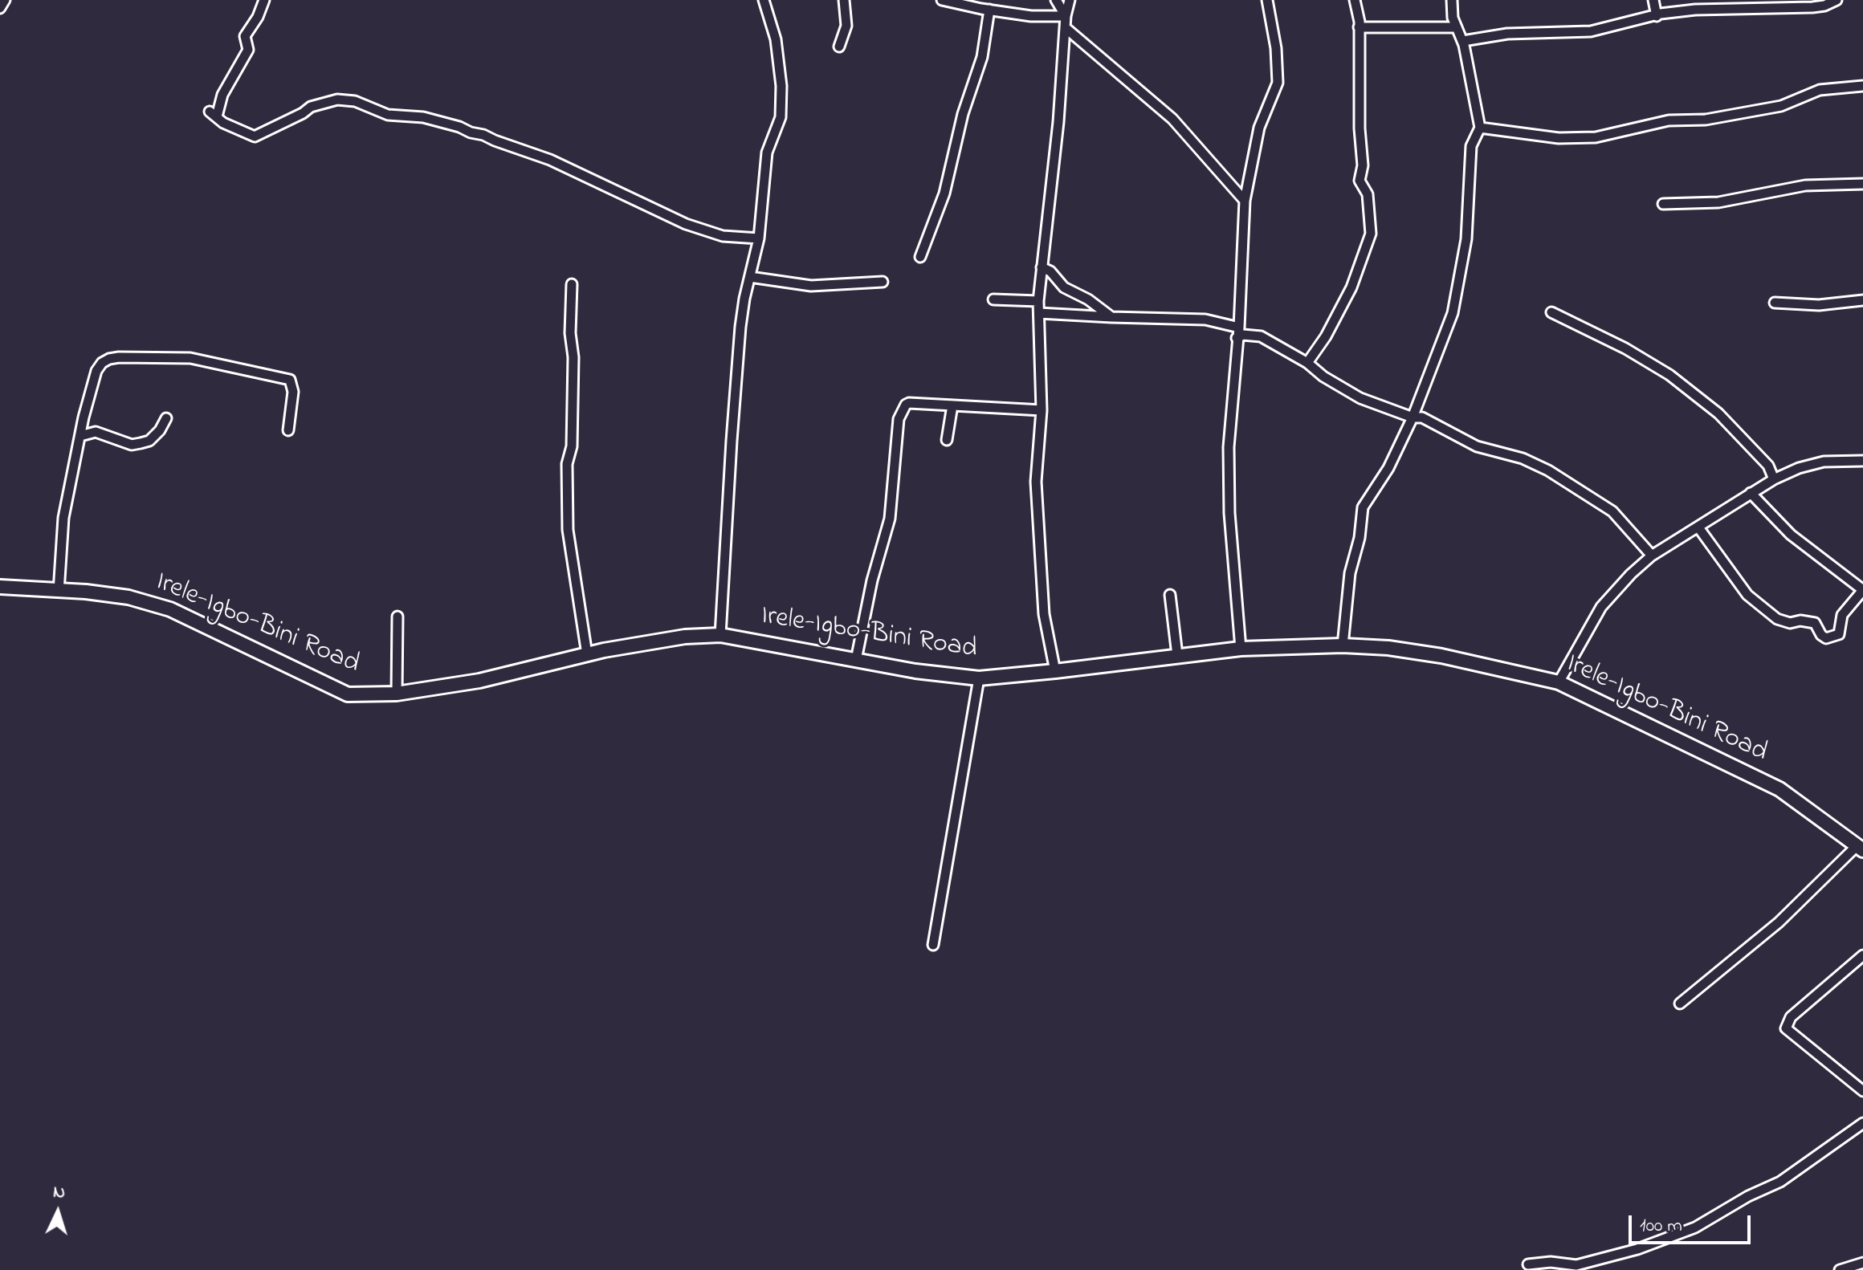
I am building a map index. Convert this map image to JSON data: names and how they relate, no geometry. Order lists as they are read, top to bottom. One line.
{"streets":{"street":["Irele-Igbo-Bini Road"]},"scale_bar":"100 m","north":"top"}
